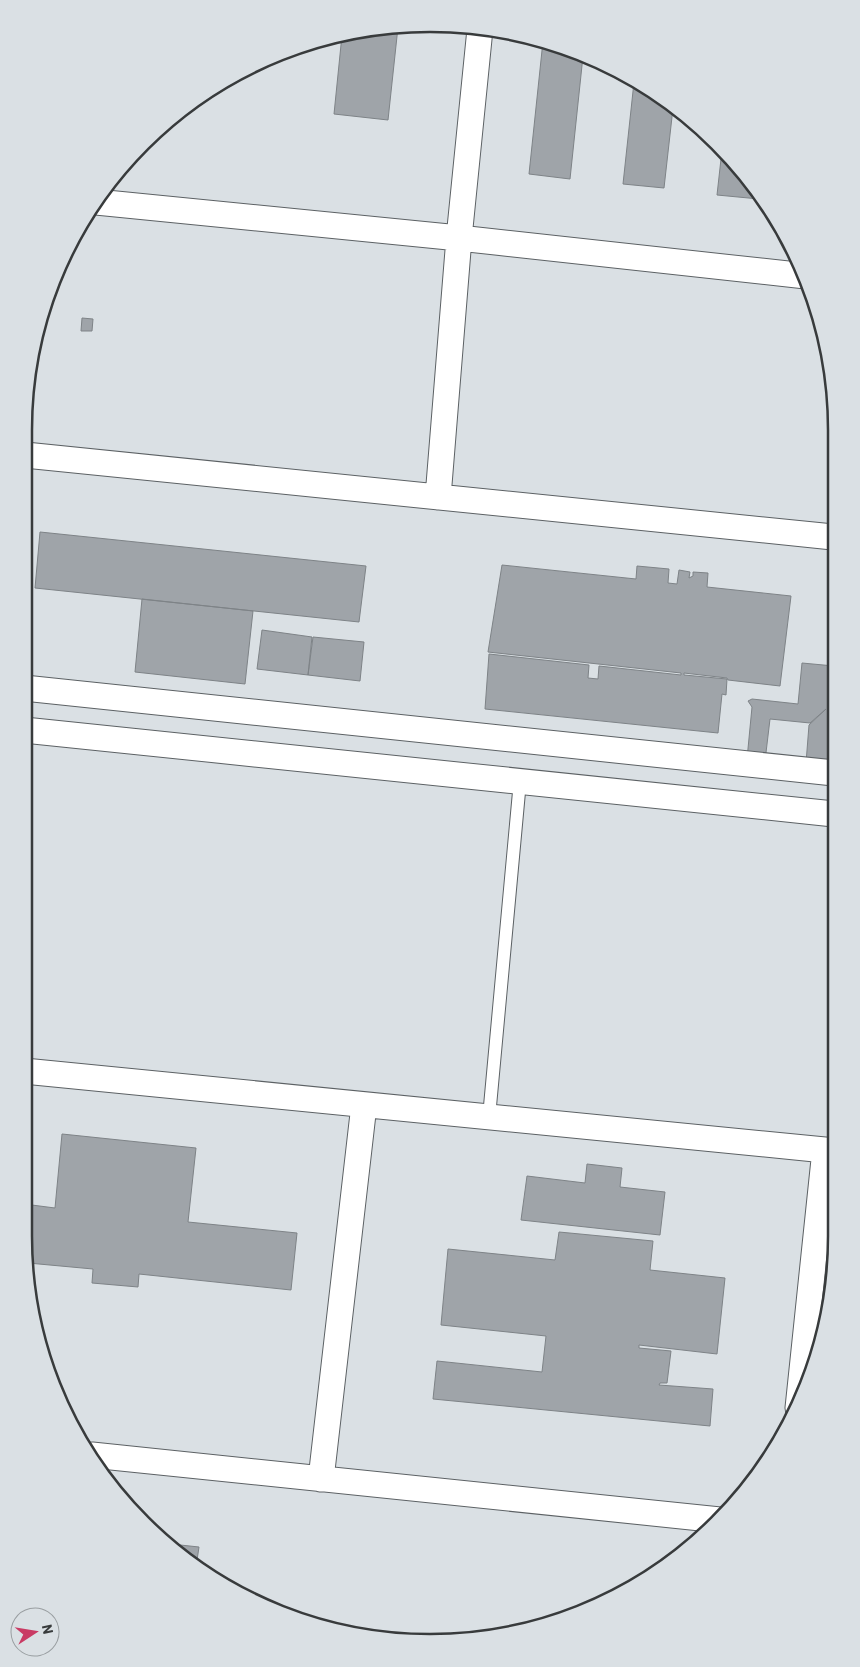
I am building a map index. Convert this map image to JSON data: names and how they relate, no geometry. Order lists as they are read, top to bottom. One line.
{"north":"right"}
